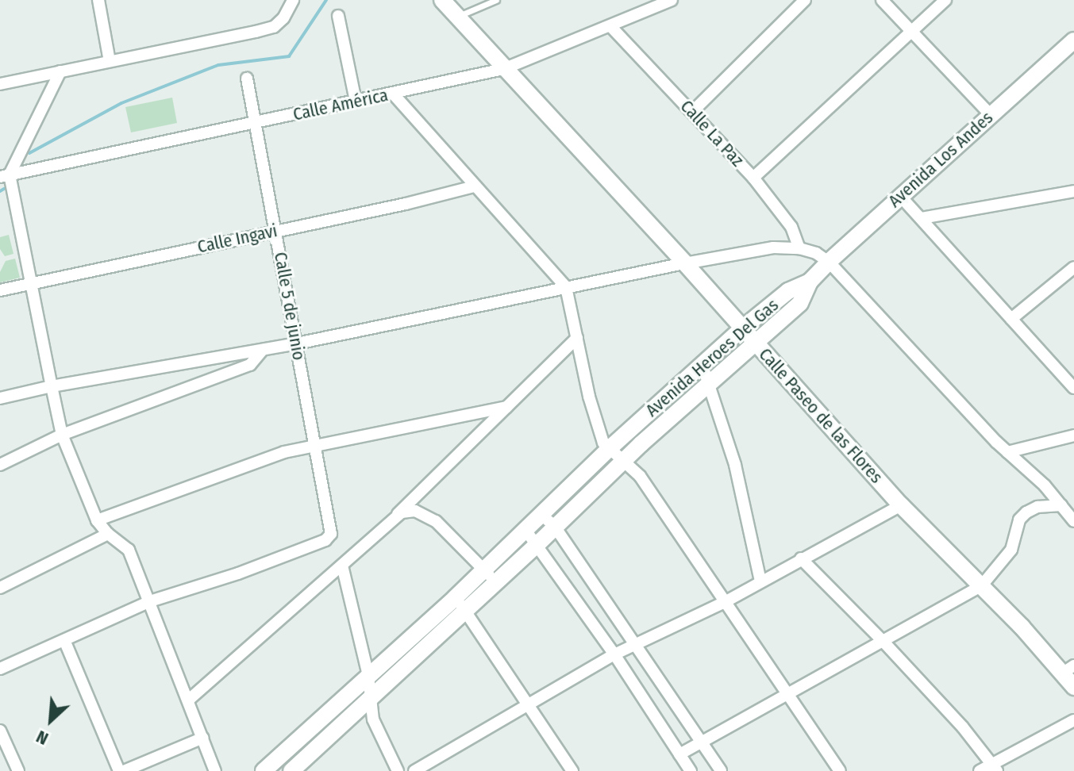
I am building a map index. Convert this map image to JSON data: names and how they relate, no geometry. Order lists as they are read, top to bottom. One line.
{"streets":{"street":["Calle América","Calle La Paz","Avenida Los Andes","Calle Ingavi","Calle 5 de junio","Avenida Heroes Del Gas","Calle Paseo de las Flores"]},"crossings":[["Calle América","Calle La Paz"],["Calle América","Calle 5 de junio"],["Calle América","Calle Paseo de las Flores"],["Avenida Los Andes","Avenida Heroes Del Gas"],["Calle Ingavi","Calle 5 de junio"],["Avenida Heroes Del Gas","Calle Paseo de las Flores"]],"north":"bottom left"}
